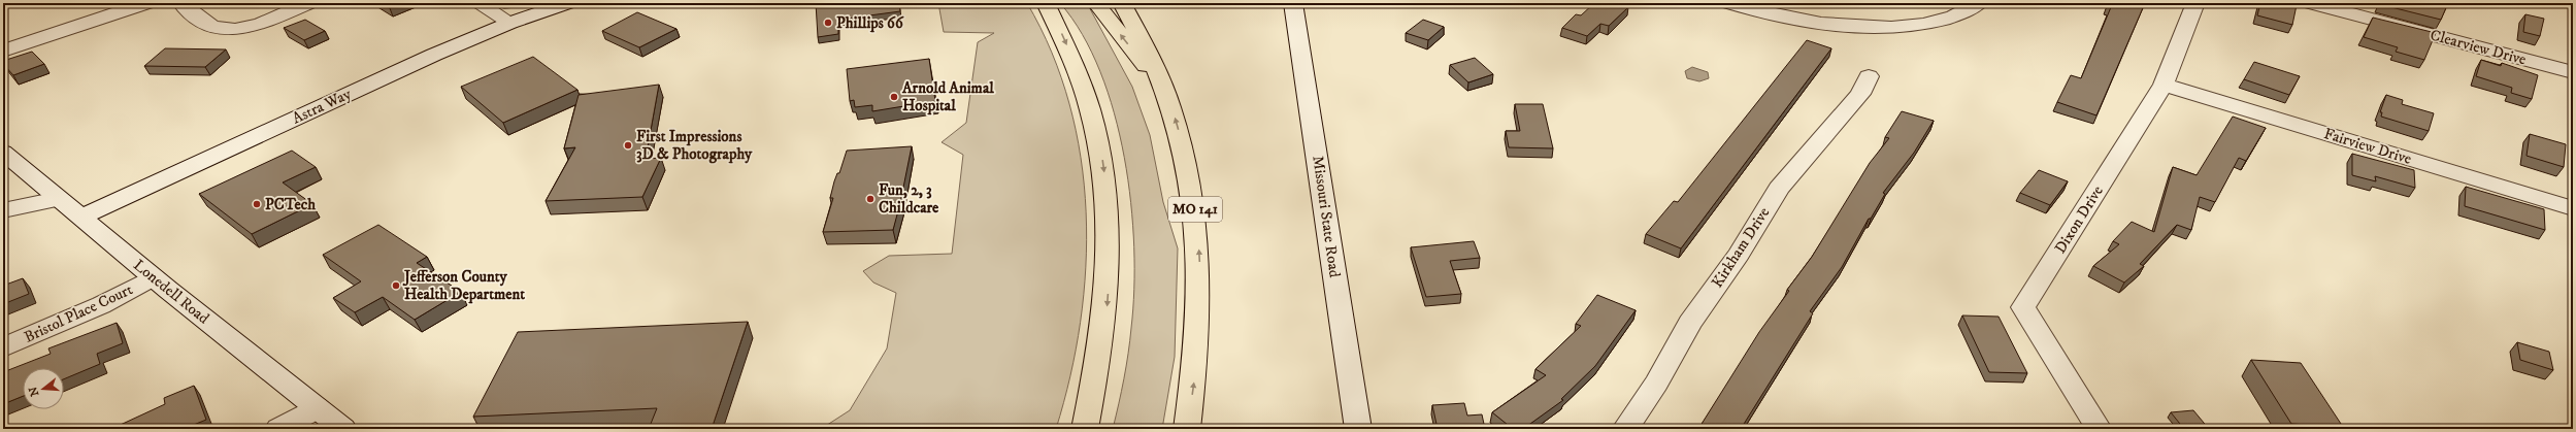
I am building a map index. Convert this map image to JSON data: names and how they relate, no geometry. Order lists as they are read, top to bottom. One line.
{"streets":{"highway":["MO 141"],"street":["Clearview Drive","Astra Way","Fairview Drive","Missouri State Road","Dixon Drive","Kirkham Drive","Lonedell Road","Bristol Place Court"]},"crossings":[["Astra Way","Lonedell Road"],["Fairview Drive","Dixon Drive"],["Lonedell Road","Bristol Place Court"]],"places":["Phillips 66","Arnold Animal Hospital","First Impressions 3D & Photography","Fun, 2, 3 Childcare","PCTech","Jefferson County Health Department"],"north":"left"}
